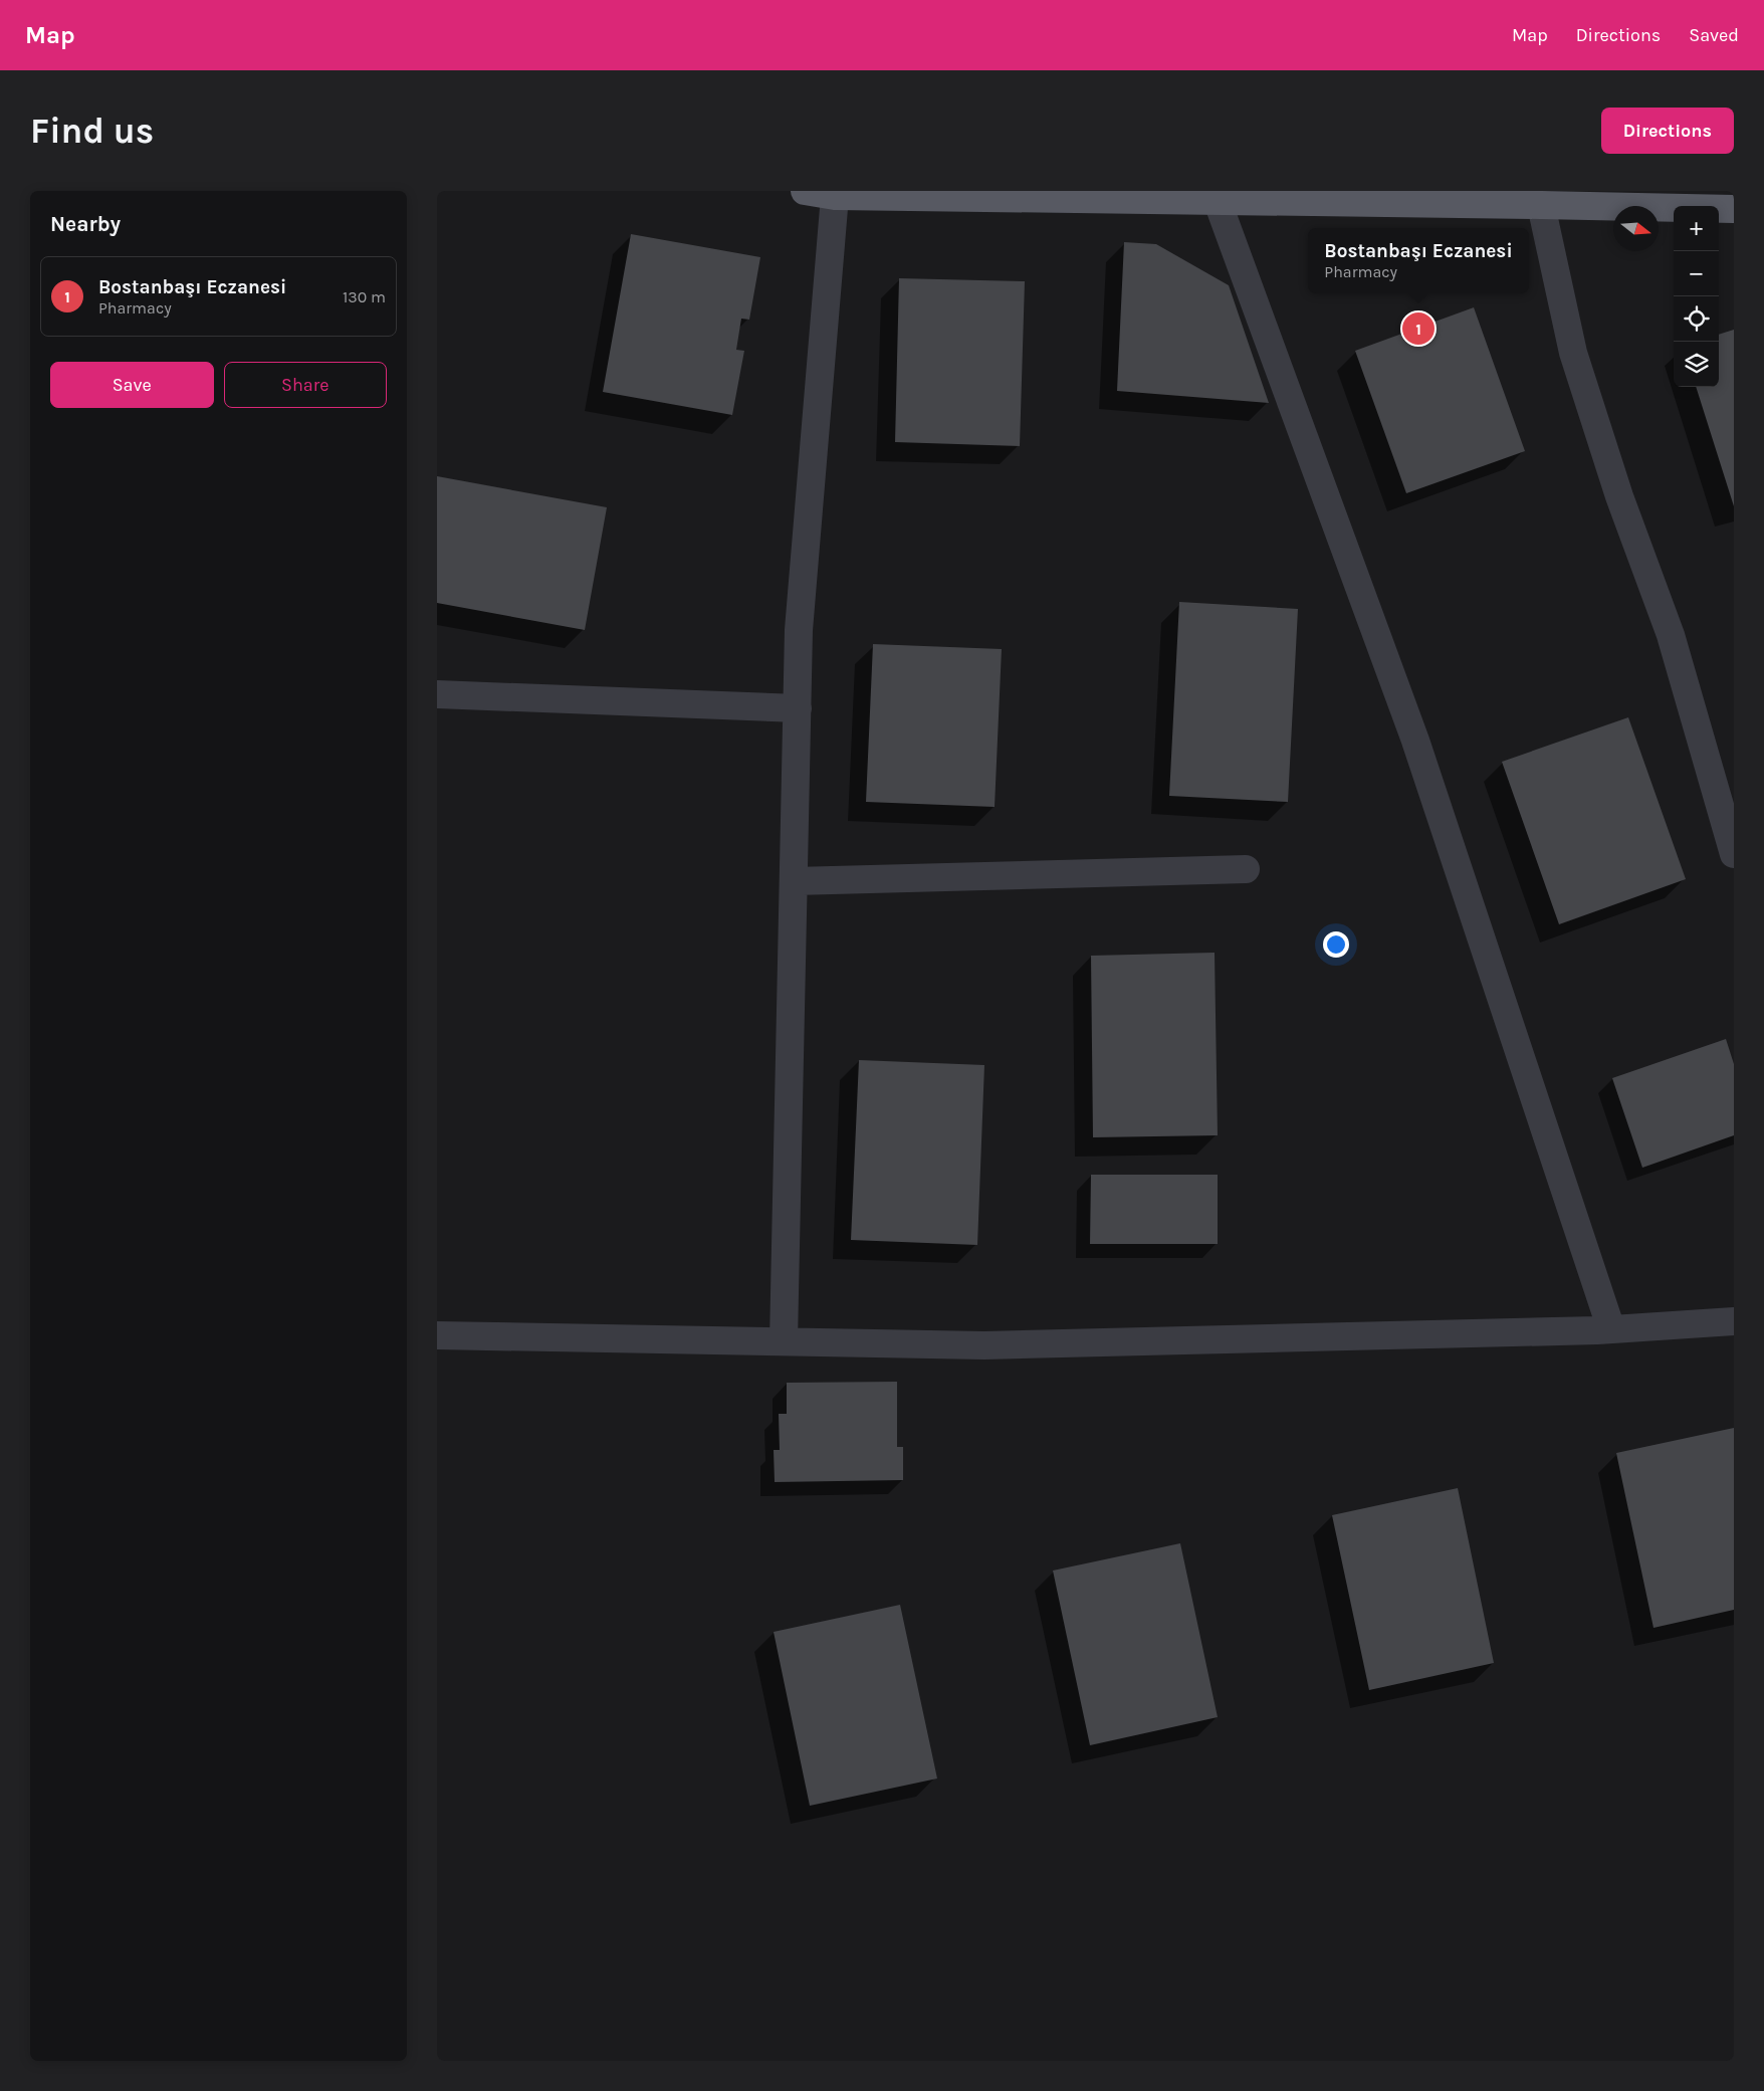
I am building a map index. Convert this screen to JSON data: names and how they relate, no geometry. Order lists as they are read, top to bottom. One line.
{"north":"right","page":{"header":"Map","nav":["Map","Directions","Saved"],"buttons":["Directions",["Save","Share"]],"title":"Find us","heading":"Nearby","map_buttons":["+","−"],"popup":["Bostanbaşı Eczanesi","Pharmacy"],"list":[{"mark":"1","name":"Bostanbaşı Eczanesi","note":"Pharmacy","value":"130 m"}],"pins":"1"}}
